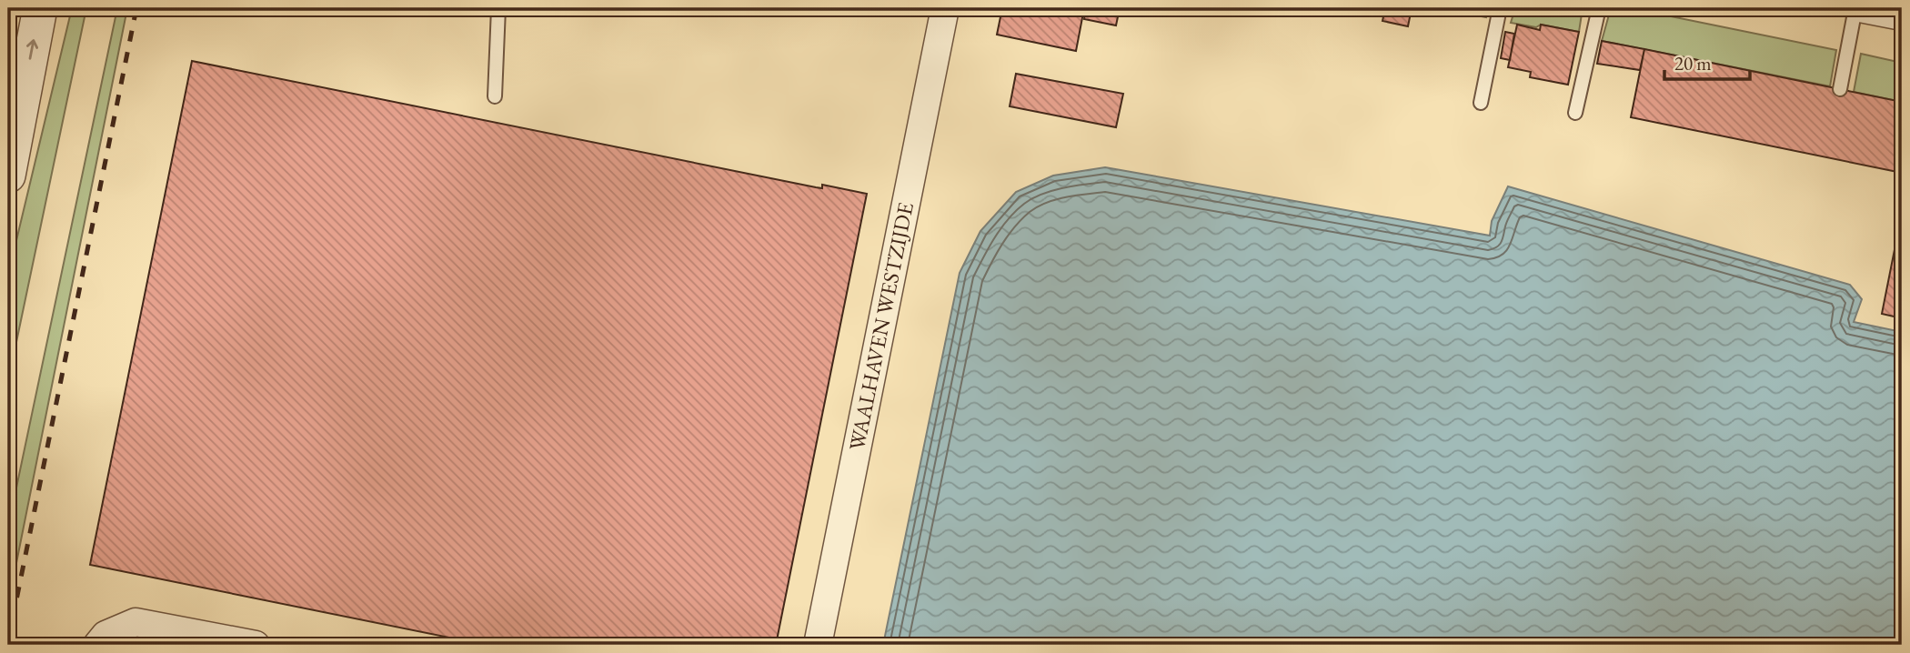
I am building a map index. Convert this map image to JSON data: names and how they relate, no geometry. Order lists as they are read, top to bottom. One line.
{"streets":{"street":["WAALHAVEN WESTZIJDE"]},"scale_bar":"20 m"}
